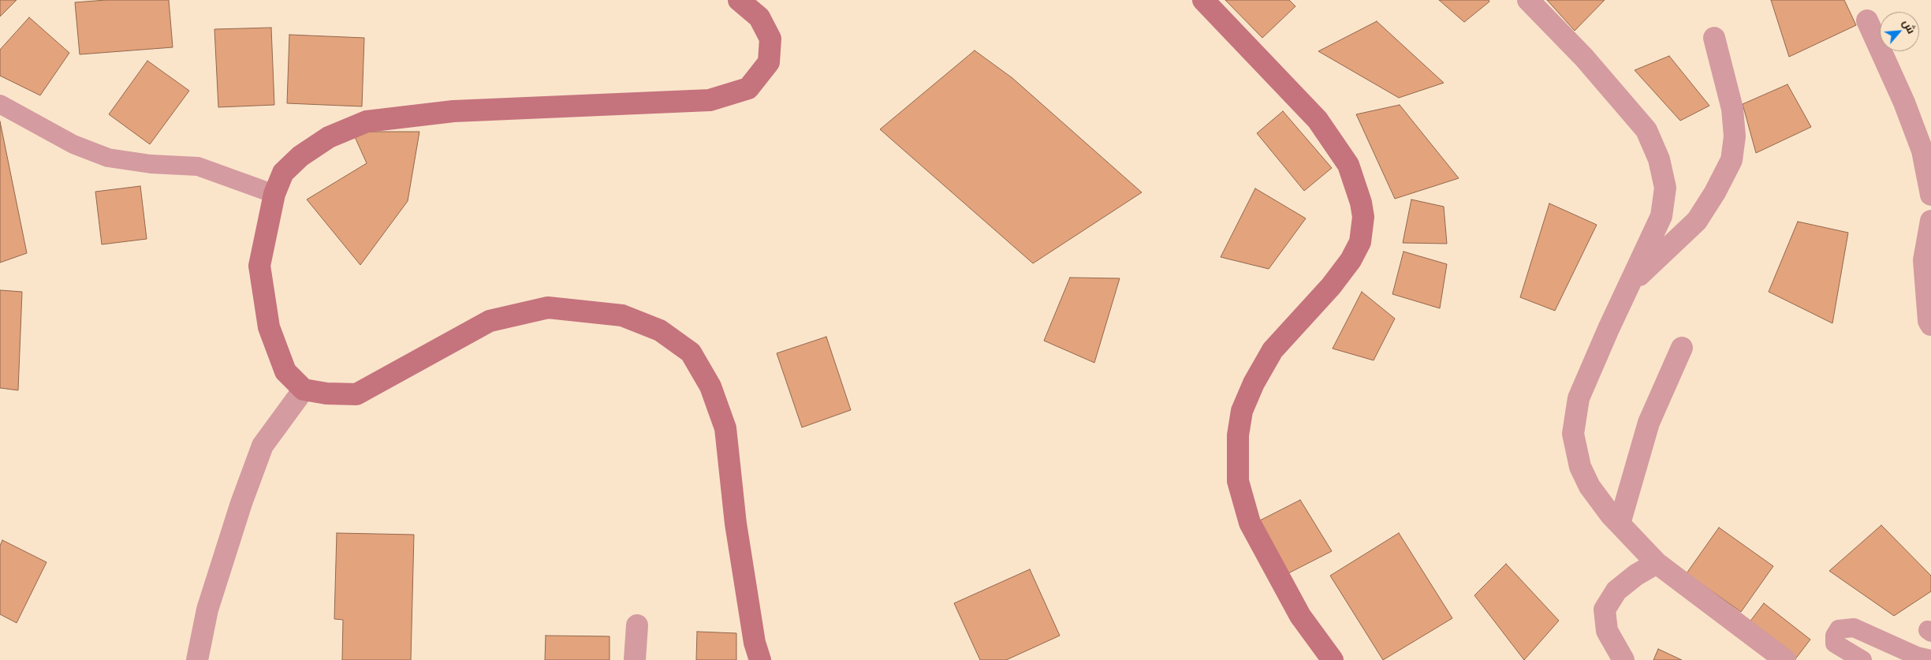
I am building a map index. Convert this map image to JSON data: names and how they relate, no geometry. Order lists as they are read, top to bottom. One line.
{"north":"top right"}
